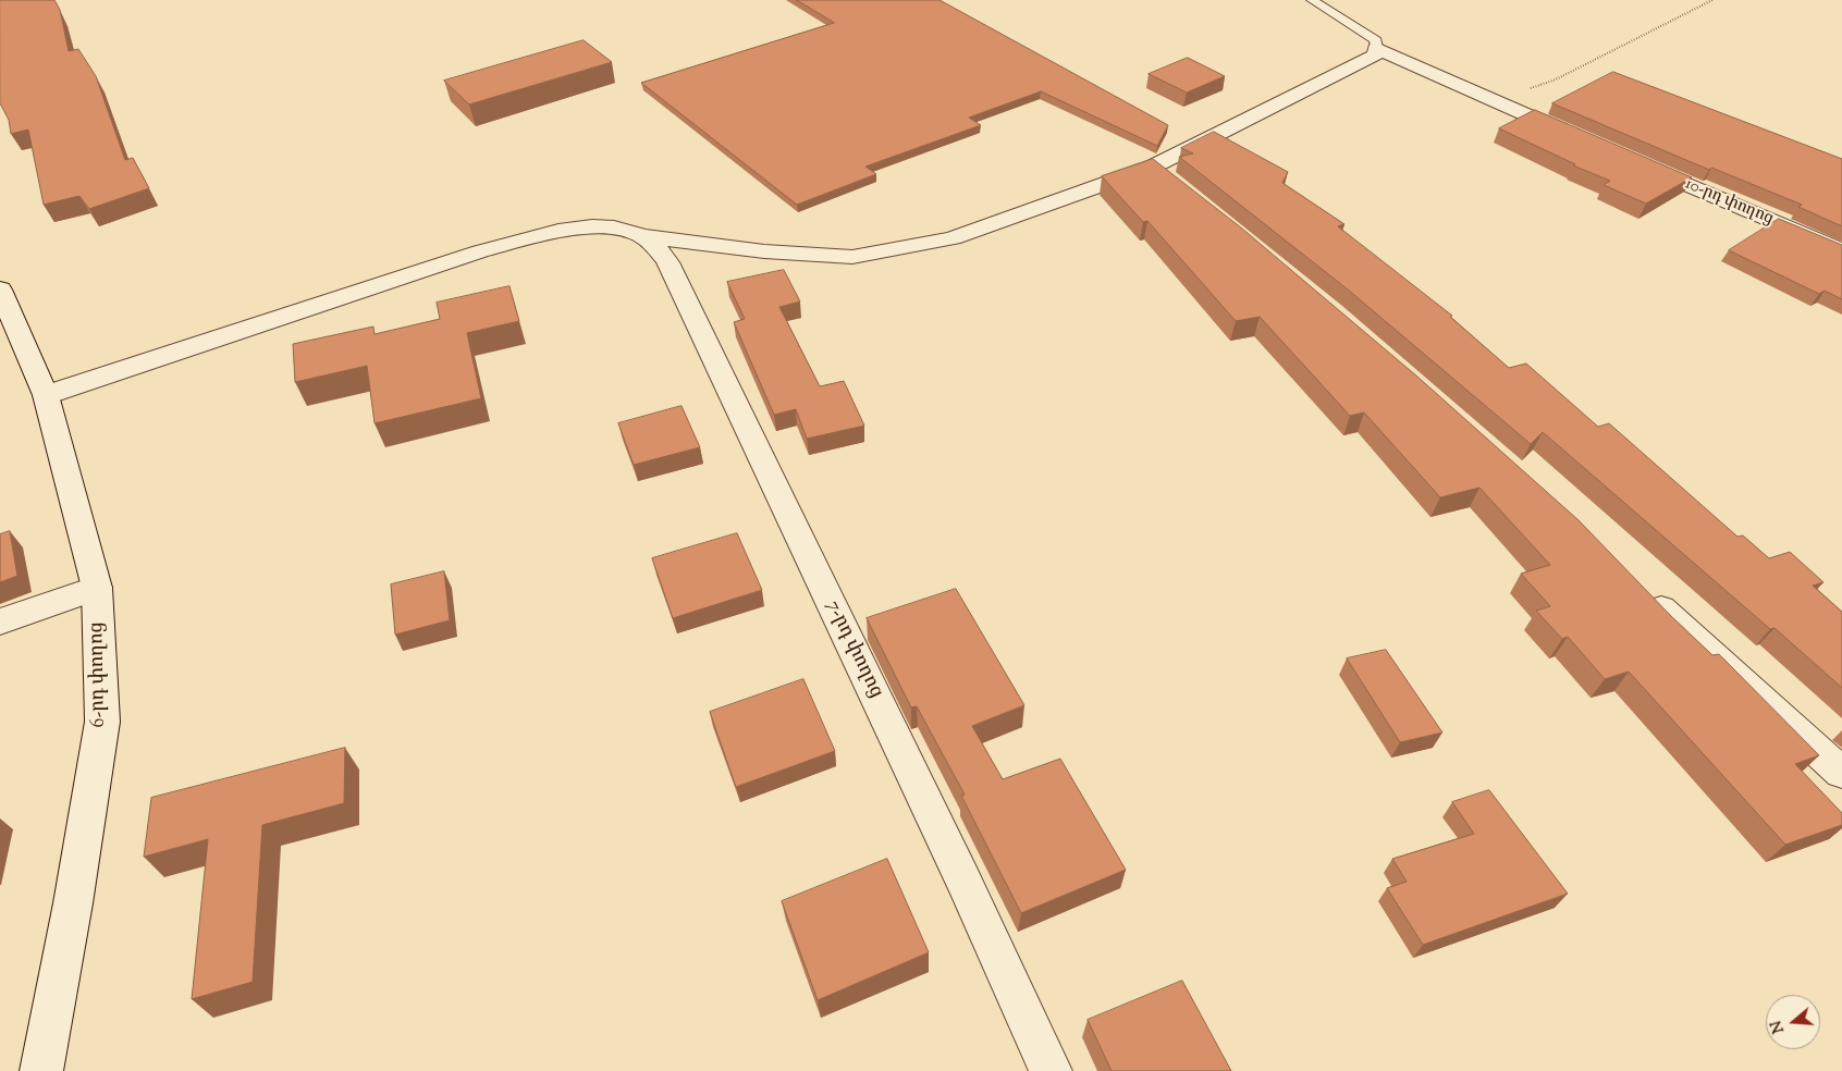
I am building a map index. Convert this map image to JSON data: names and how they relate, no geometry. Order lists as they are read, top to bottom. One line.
{"streets":{"street":["10-րդ փողոց","7-րդ փողոց","6-րդ փողոց"]},"north":"left"}
